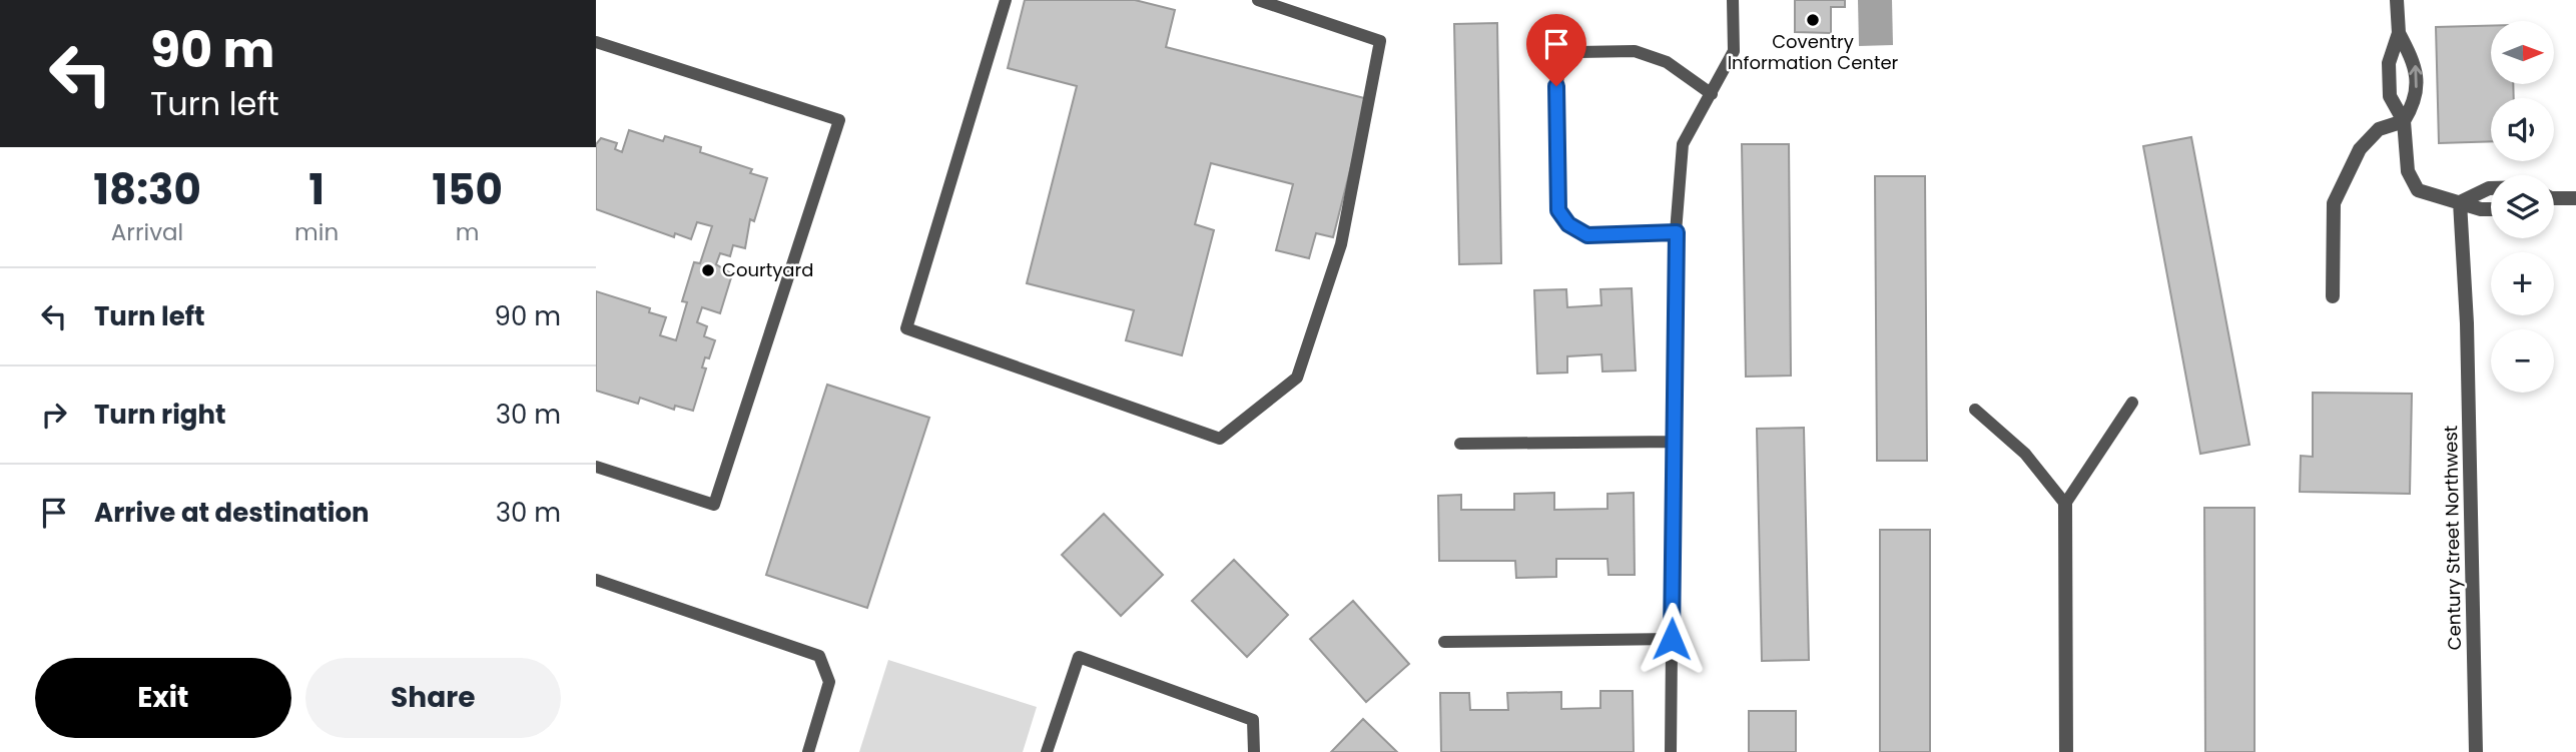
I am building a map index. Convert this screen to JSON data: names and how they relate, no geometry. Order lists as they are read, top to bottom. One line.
{"streets":{"street":["Century Street Northwest"]},"places":["Coventry Information Center","Courtyard"],"north":"right","page":{"turn":["90 m","Turn left"],"map_buttons":["+","−"],"eta":["18:30","Arrival","1","min","150","m"],"list":[{"name":"Turn left","value":"90 m"},{"name":"Turn right","value":"30 m"},{"name":"Arrive at destination","value":"30 m"}],"buttons":["Exit","Share"]}}
